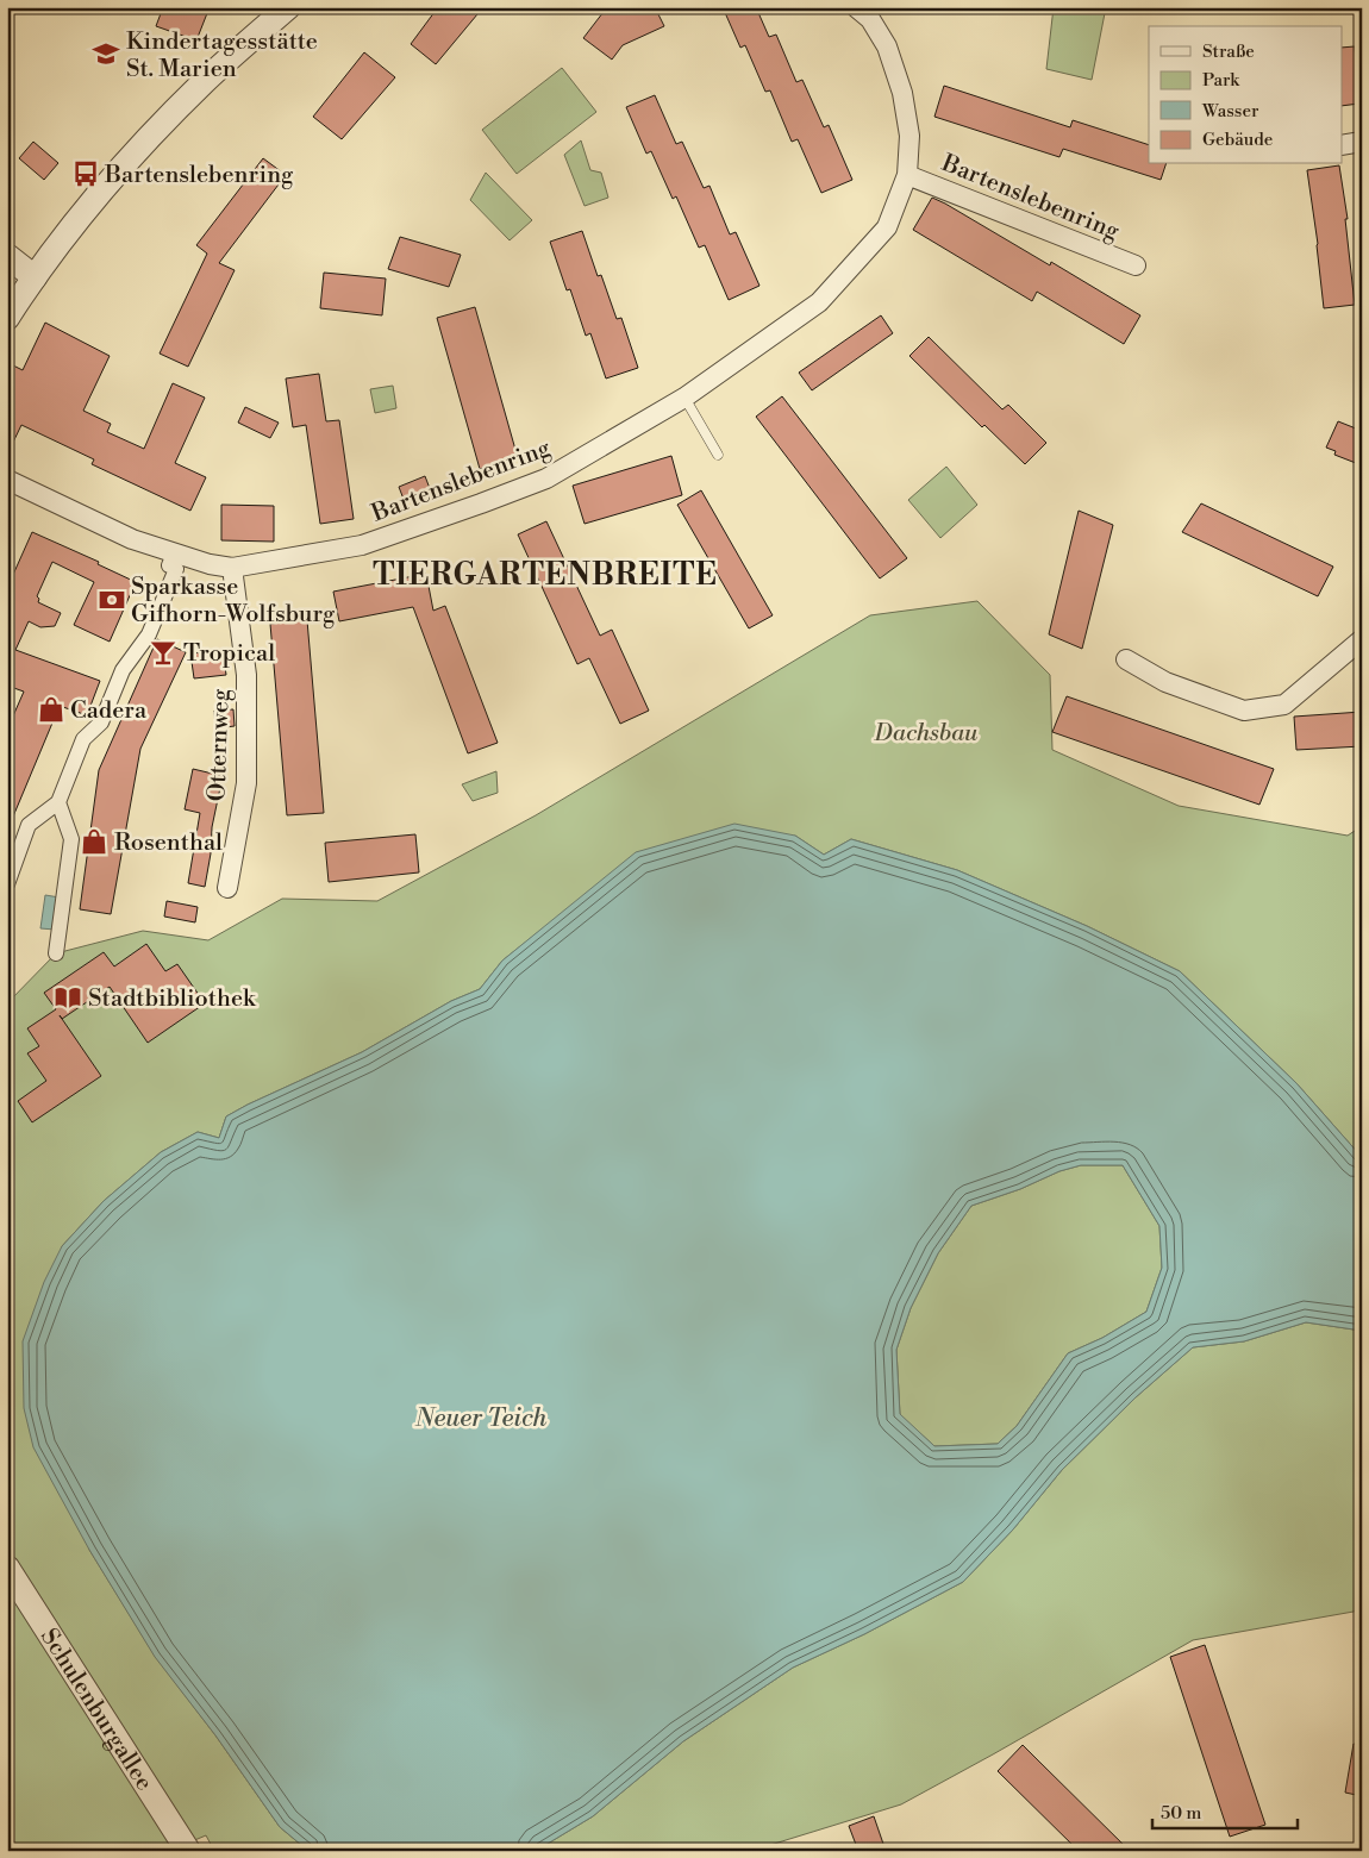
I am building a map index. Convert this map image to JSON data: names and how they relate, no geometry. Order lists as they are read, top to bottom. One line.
{"streets":{"street":["Bartenslebenring","Otternweg","Schulenburgallee"]},"crossings":[["Bartenslebenring","Otternweg"]],"districts":["TIERGARTENBREITE"],"water":["Neuer Teich"],"parks":["Dachsbau"],"places":{"school or university":["Kindertagesstätte St. Marien"],"bus stop":["Bartenslebenring"],"bank":["Sparkasse Gifhorn-Wolfsburg"],"bar":["Tropical"],"shop":["Cadera","Rosenthal"],"library":["Stadtbibliothek"]},"legend":["Straße","Park","Wasser","Gebäude"],"scale_bar":"50 m"}
